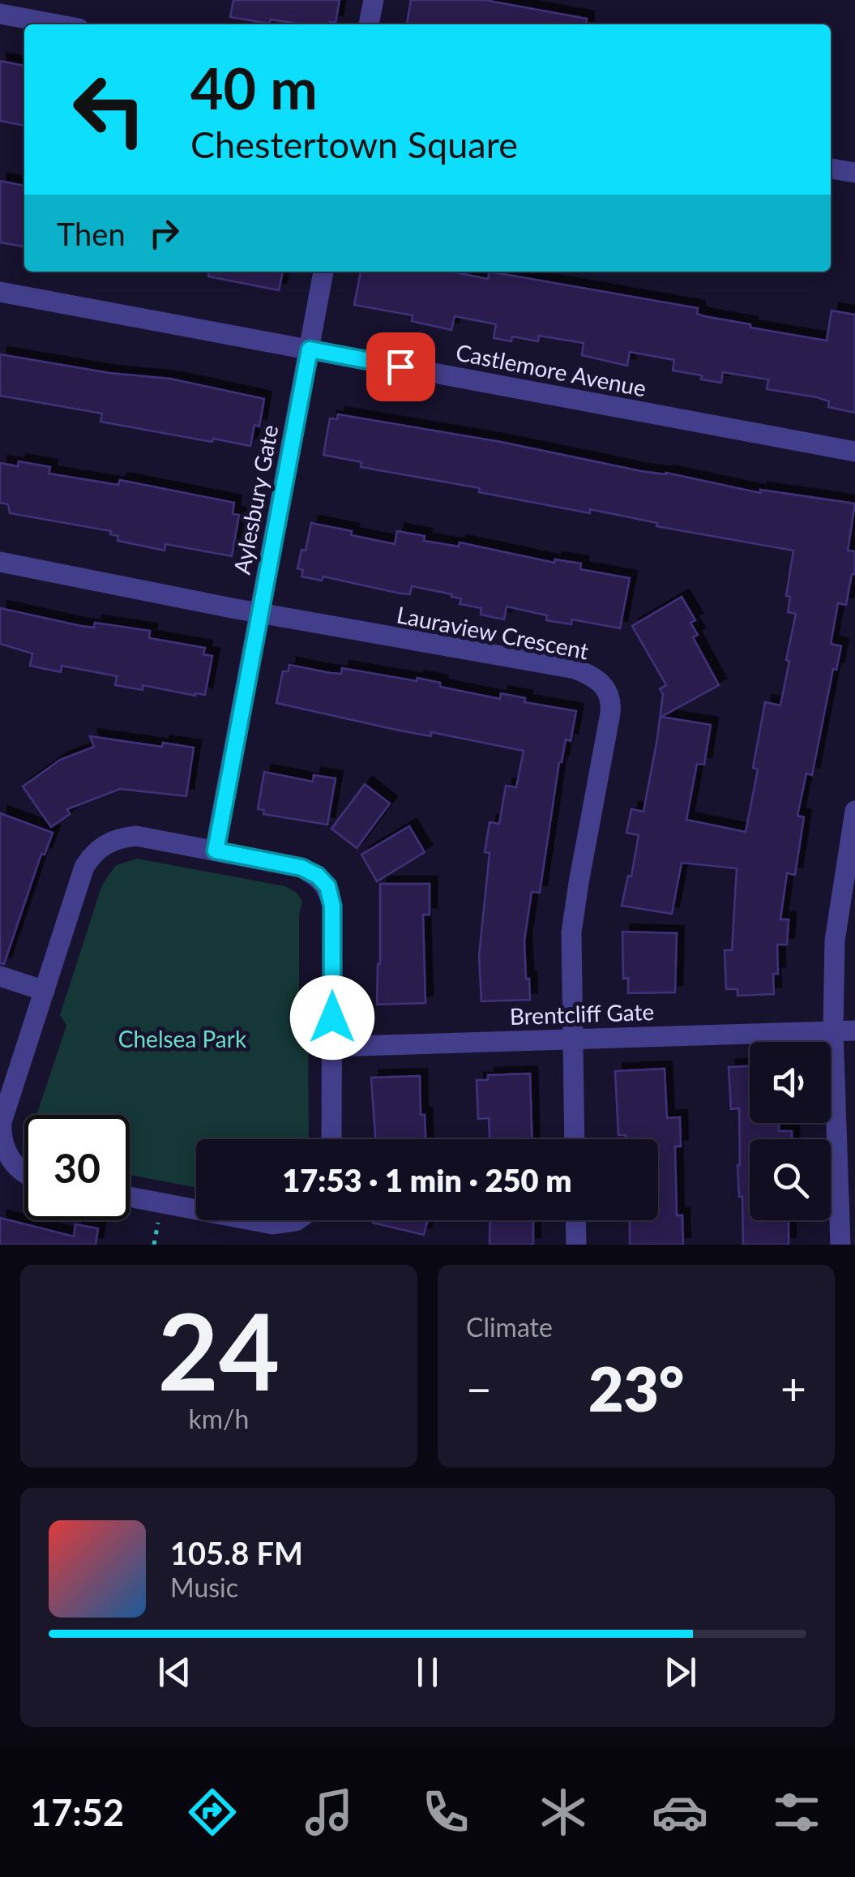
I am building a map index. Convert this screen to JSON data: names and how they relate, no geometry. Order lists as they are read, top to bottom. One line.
{"streets":{"street":["Castlemore Avenue","Aylesbury Gate","Lauraview Crescent","Brentcliff Gate"]},"crossings":[["Castlemore Avenue","Aylesbury Gate"],["Aylesbury Gate","Lauraview Crescent"],["Lauraview Crescent","Brentcliff Gate"]],"parks":["Chelsea Park"],"page":{"turn":["40 m","Chestertown Square"],"then":"Then","limit":"30","trip":"17:53 · 1 min · 250 m","tile":[["24","km/h"],"Climate"],"heat":["−","23°","+"],"song":["105.8 FM","Music"],"tabs":"17:52"}}
